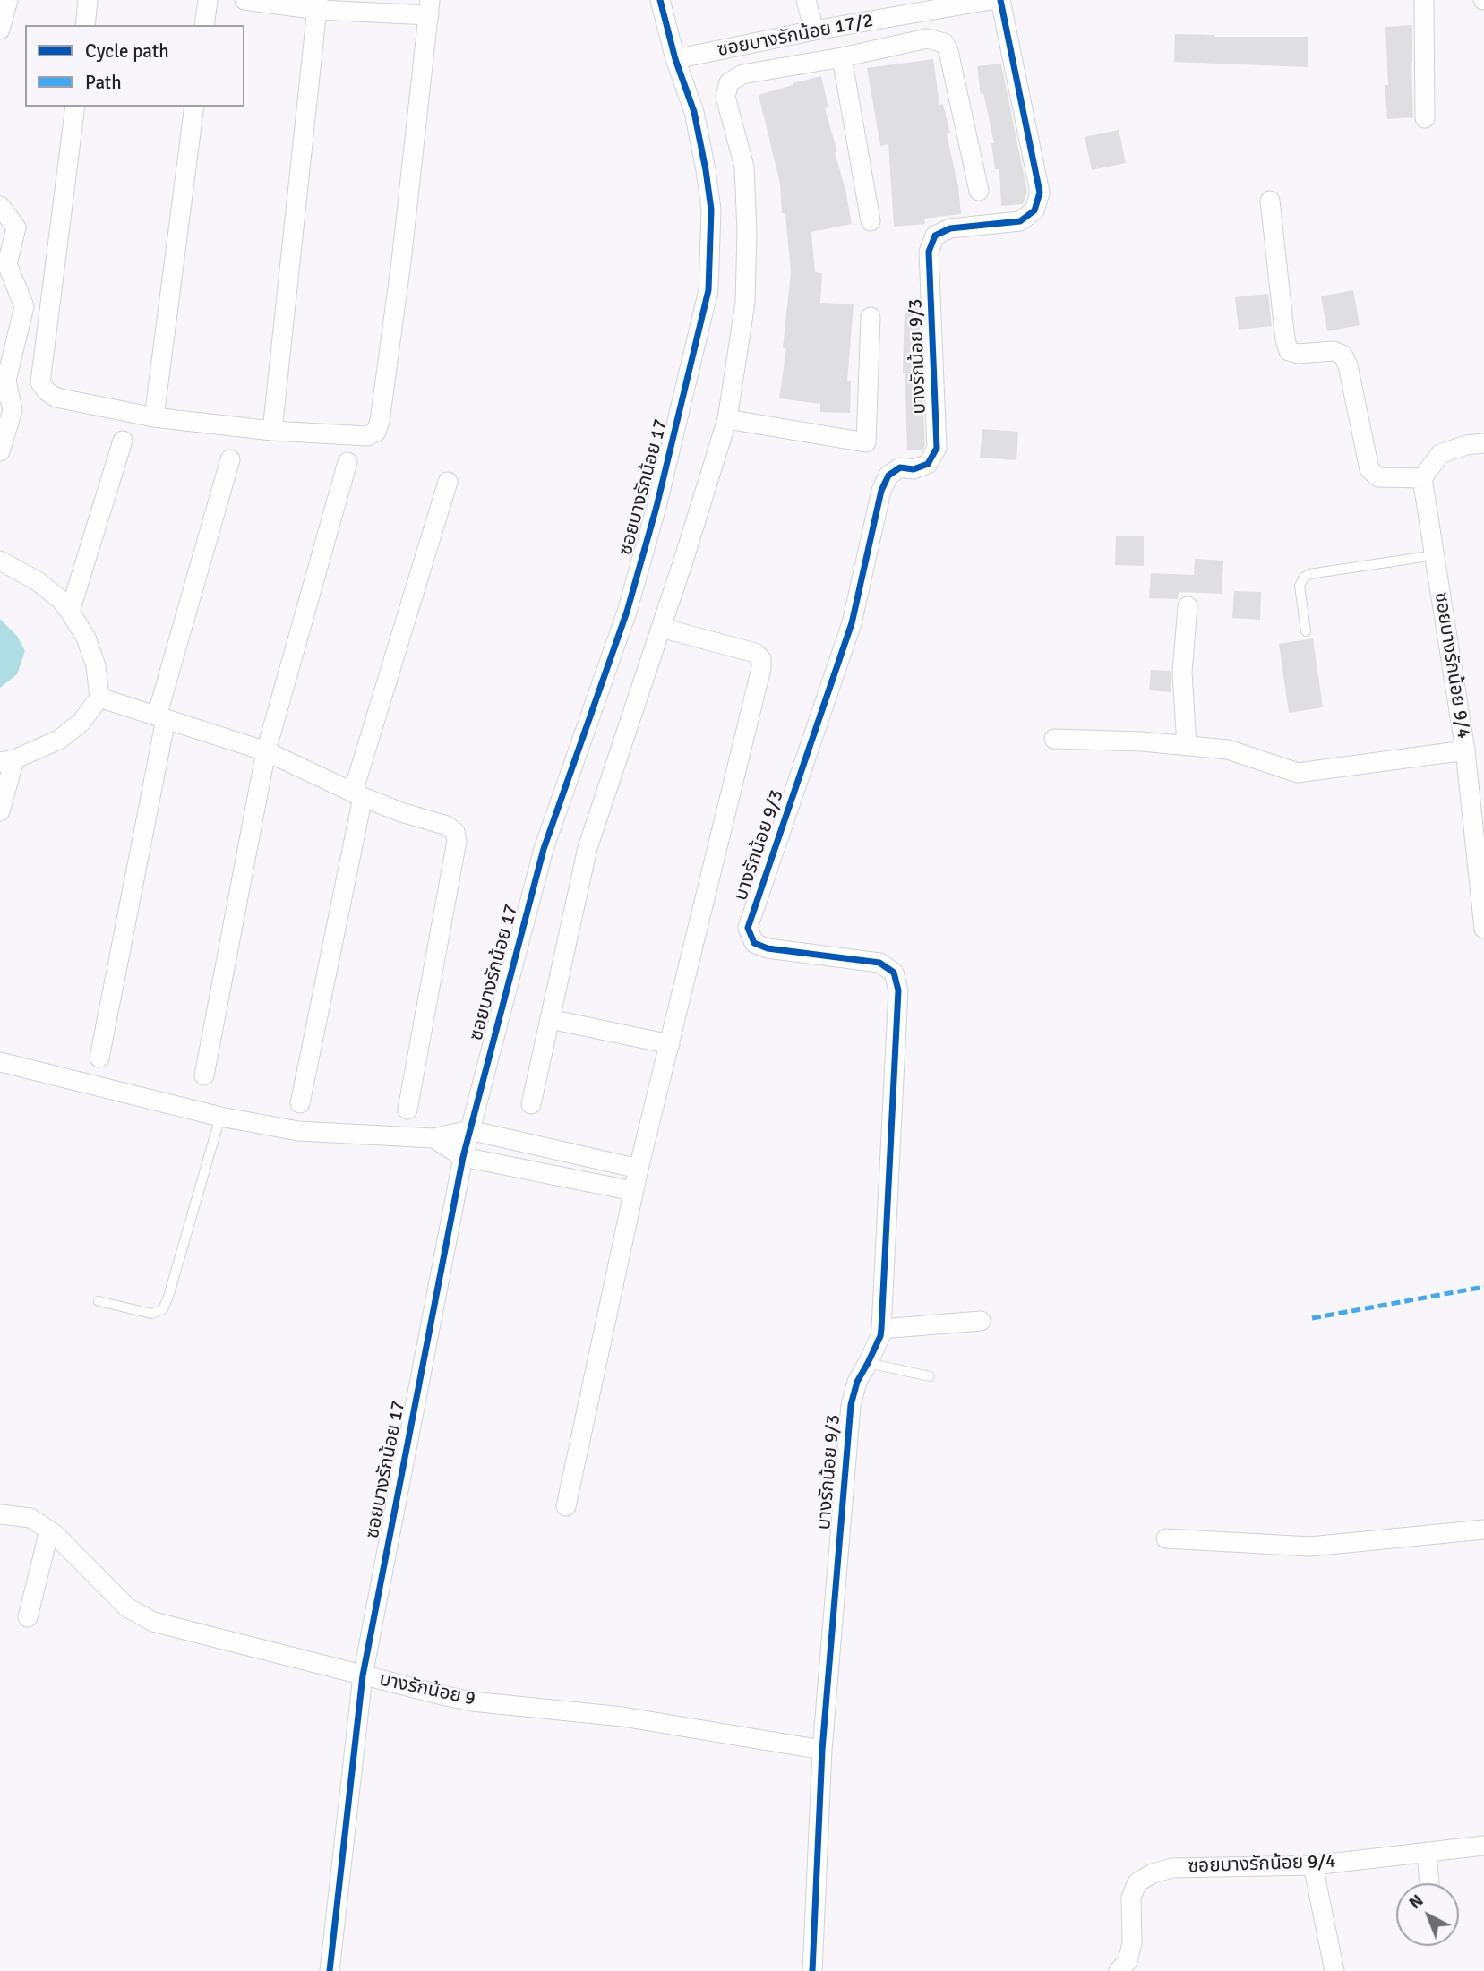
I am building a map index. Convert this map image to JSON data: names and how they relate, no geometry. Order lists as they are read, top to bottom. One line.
{"streets":{"street":["ซอยบางรักน้อย 17/2","บางรักน้อย 9/3","ซอยบางรักน้อย 17","ซอยบางรักน้อย 9/4","บางรักน้อย 9"]},"crossings":[["ซอยบางรักน้อย 17/2","ซอยบางรักน้อย 17"],["บางรักน้อย 9/3","บางรักน้อย 9"],["ซอยบางรักน้อย 17","บางรักน้อย 9"]],"legend":["Cycle path","Path"],"north":"top left"}
